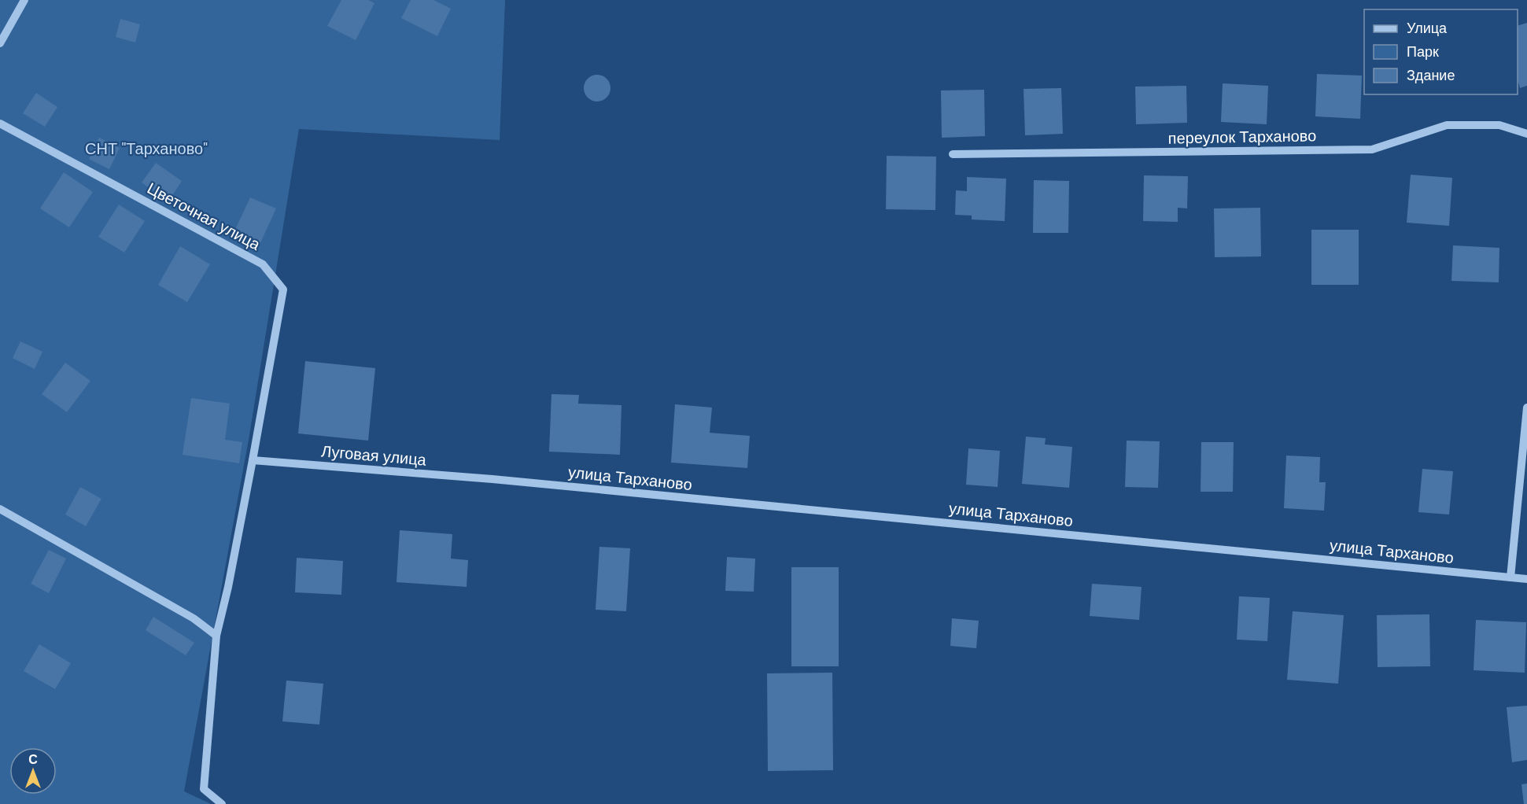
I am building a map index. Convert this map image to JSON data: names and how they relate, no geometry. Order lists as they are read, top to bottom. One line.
{"streets":{"street":["переулок Тарханово","Цветочная улица","Луговая улица","улица Тарханово"]},"crossings":[["Цветочная улица","Луговая улица"],["Луговая улица","улица Тарханово"]],"parks":["СНТ \"Тарханово\""],"legend":["Улица","Парк","Здание"],"north":"top"}
